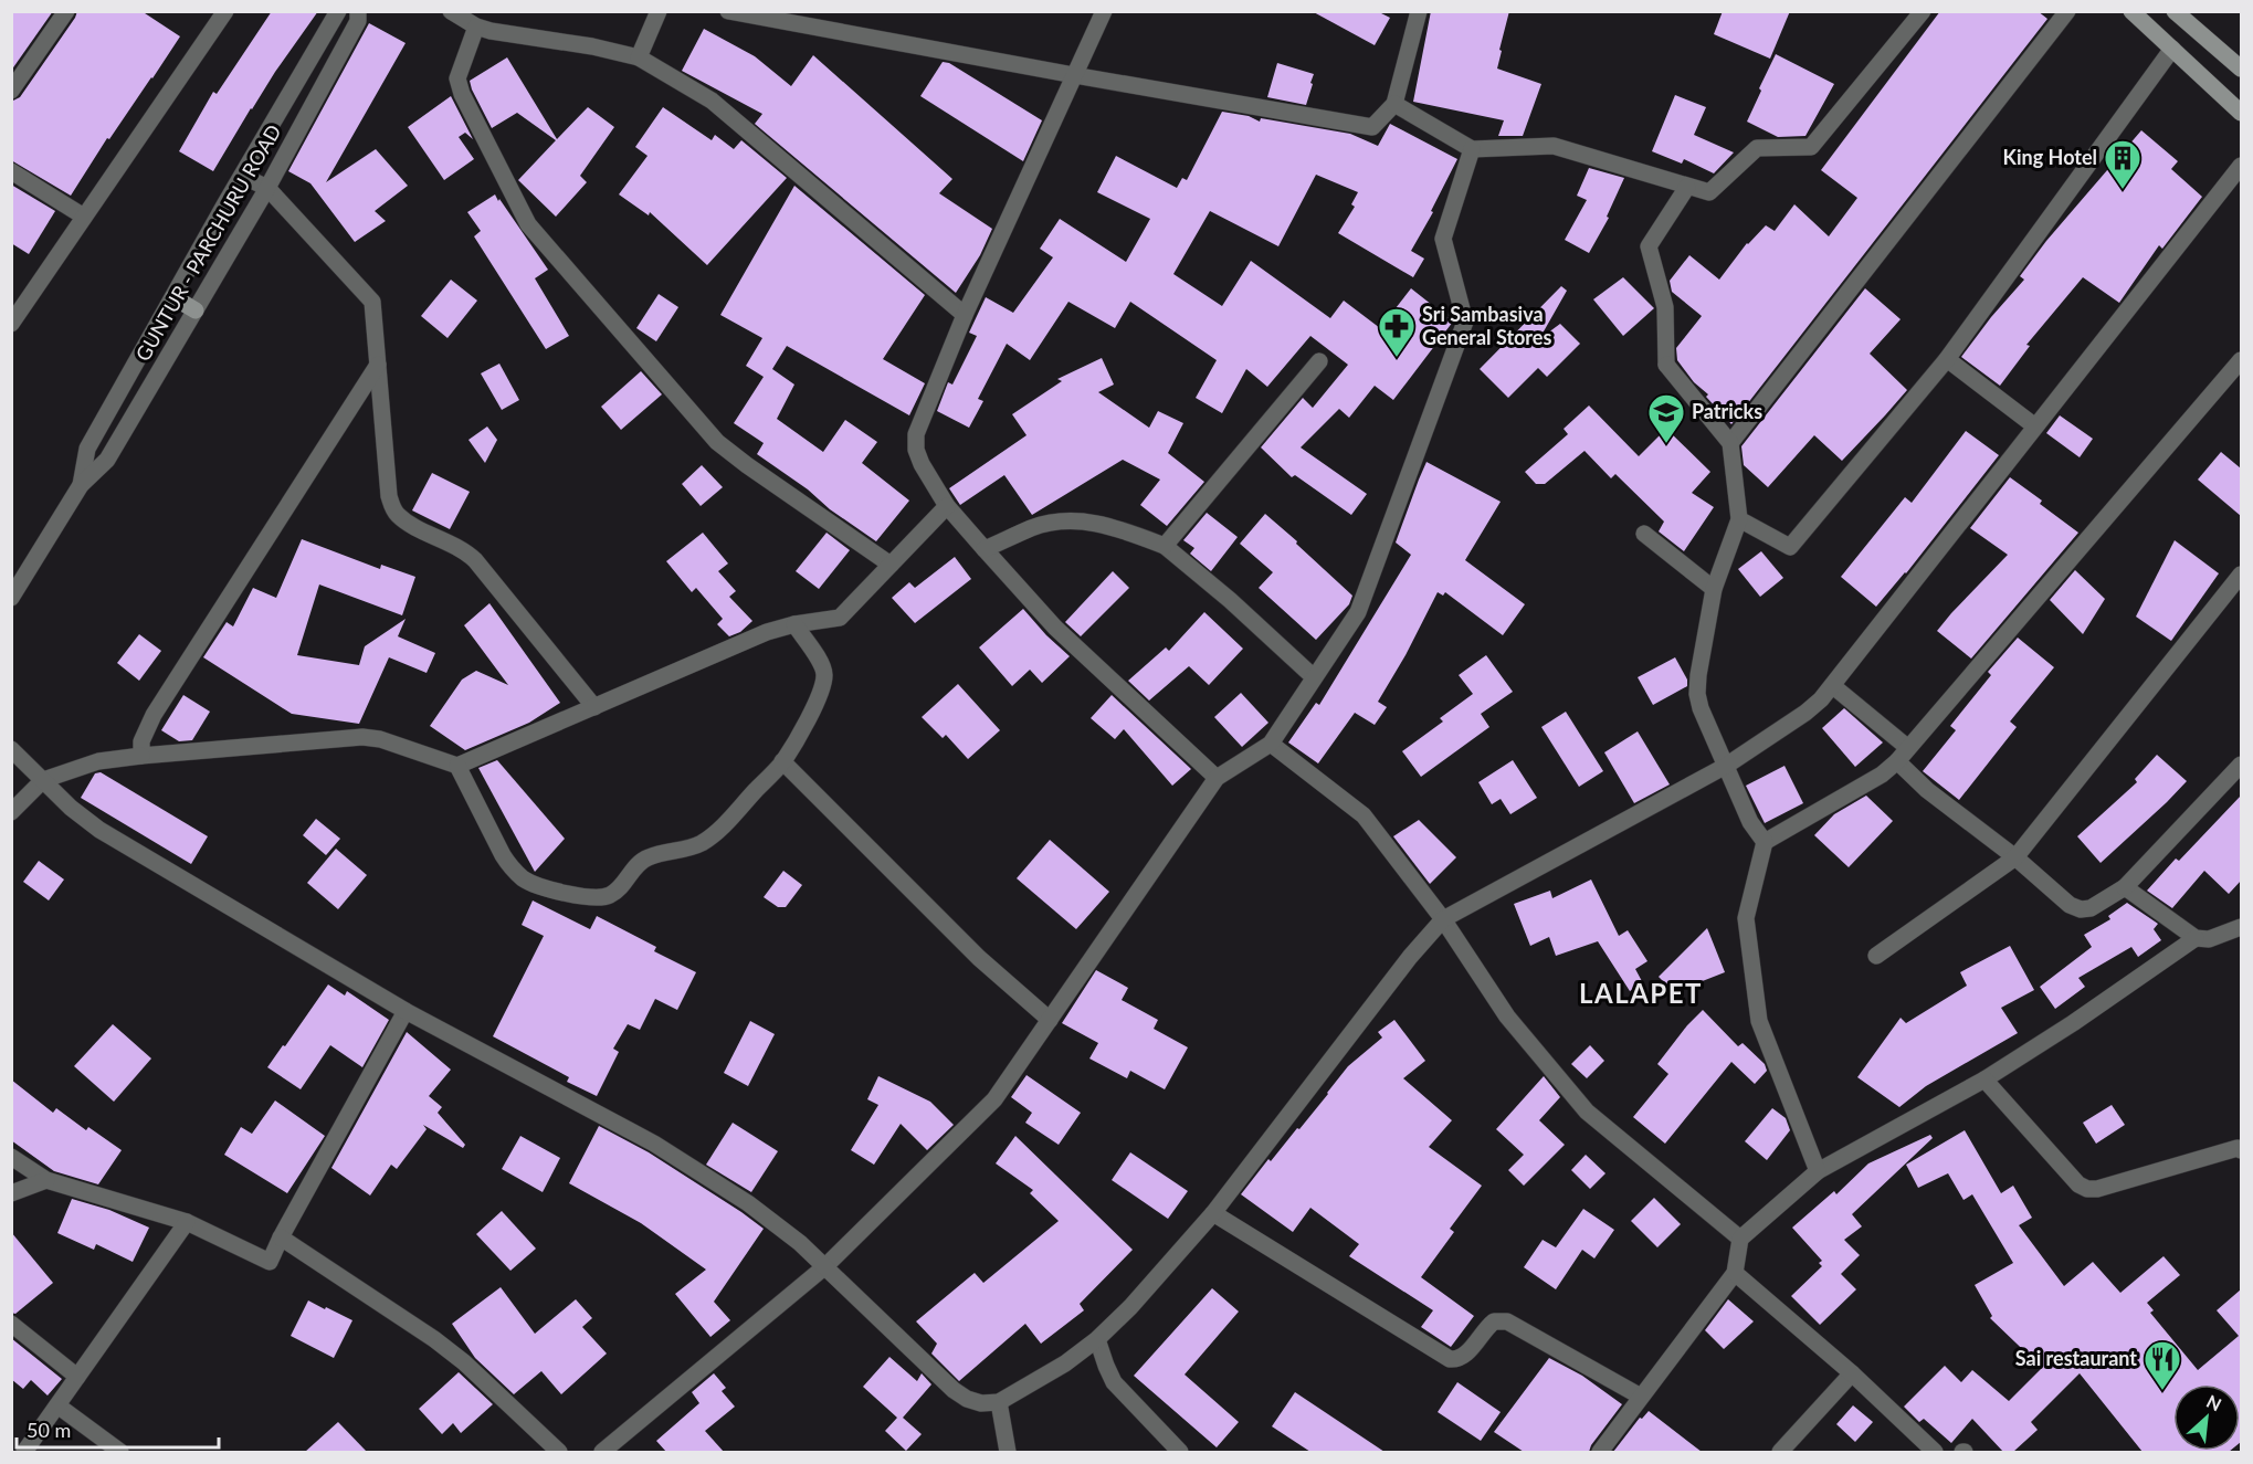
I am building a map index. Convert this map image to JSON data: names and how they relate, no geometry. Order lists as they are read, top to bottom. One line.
{"streets":{"street":["GUNTUR - PARCHURU ROAD"]},"districts":["LALAPET"],"places":{"building":["King Hotel"],"pharmacy":["Sri Sambasiva General Stores"],"school or university":["Patricks"],"restaurant":["Sai restaurant"]},"scale_bar":"50 m","north":"top right"}
